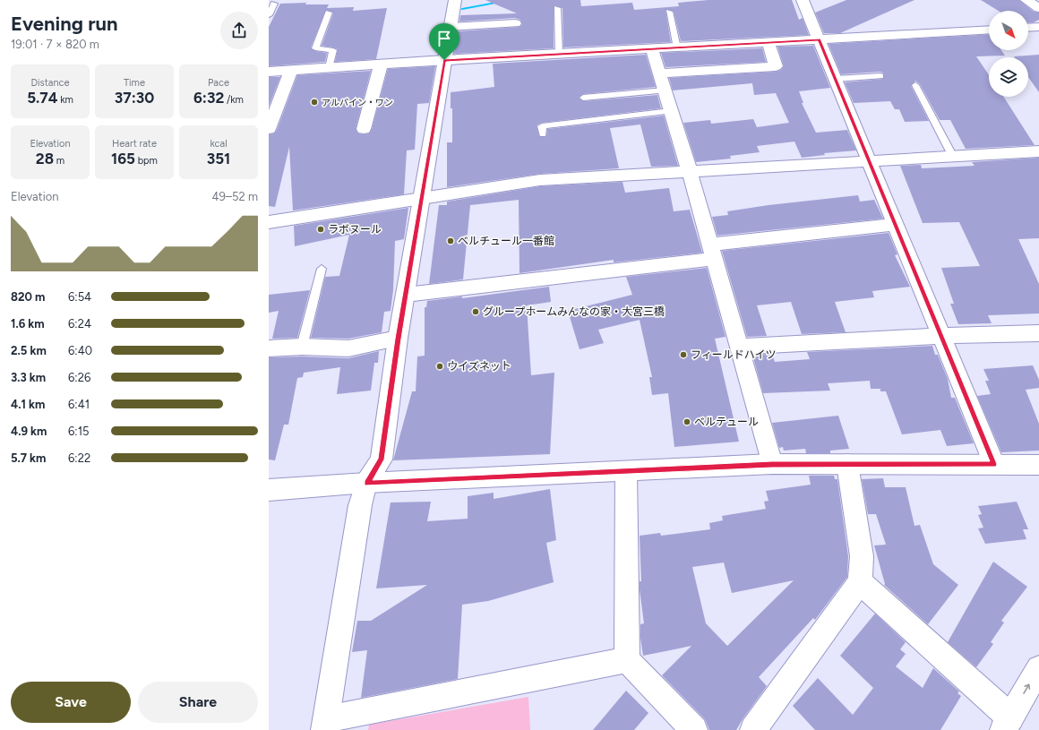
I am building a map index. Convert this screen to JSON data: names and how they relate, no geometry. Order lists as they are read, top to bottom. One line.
{"places":["アルパイン・ワン","ラボヌール","ベルチュール一番館","グループホームみんなの家・大宮三橋","フィールドハイツ","ウイズネット","ベルテュール"],"north":"bottom right","page":{"heading":["Evening run","19:01 · 7 × 820 m"],"stats":[["Distance","5.74 km"],["Time","37:30"],["Pace","6:32 /km"],["Elevation","28 m"],["Heart rate","165 bpm"],["kcal","351"]],"chart":["Elevation","49–52 m"],"list":[{"name":"820 m","note":"6:54"},{"name":"1.6 km","note":"6:24"},{"name":"2.5 km","note":"6:40"},{"name":"3.3 km","note":"6:26"},{"name":"4.1 km","note":"6:41"},{"name":"4.9 km","note":"6:15"},{"name":"5.7 km","note":"6:22"}],"buttons":["Save","Share"]}}
